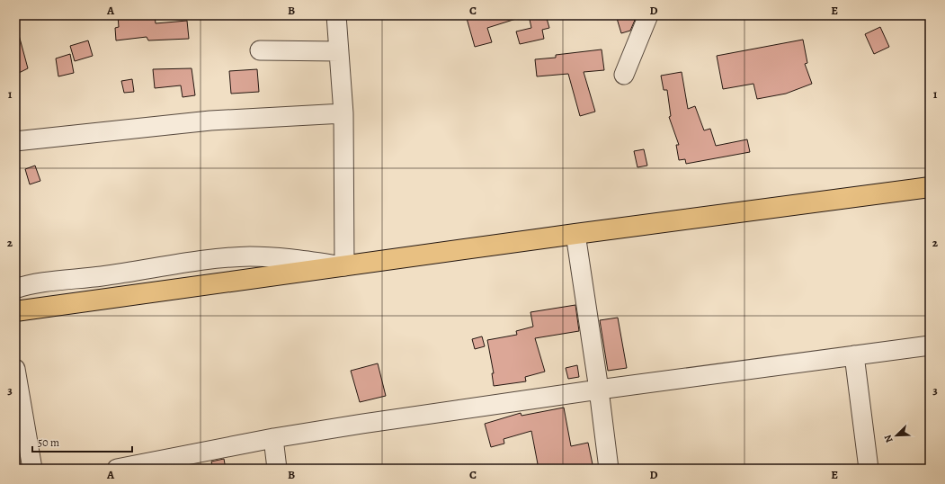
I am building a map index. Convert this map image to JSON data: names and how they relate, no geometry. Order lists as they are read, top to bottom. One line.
{"scale_bar":"50 m","north":"bottom left","grid":{"columns":["A","B","C","D","E"],"rows":["1","2","3"]}}
